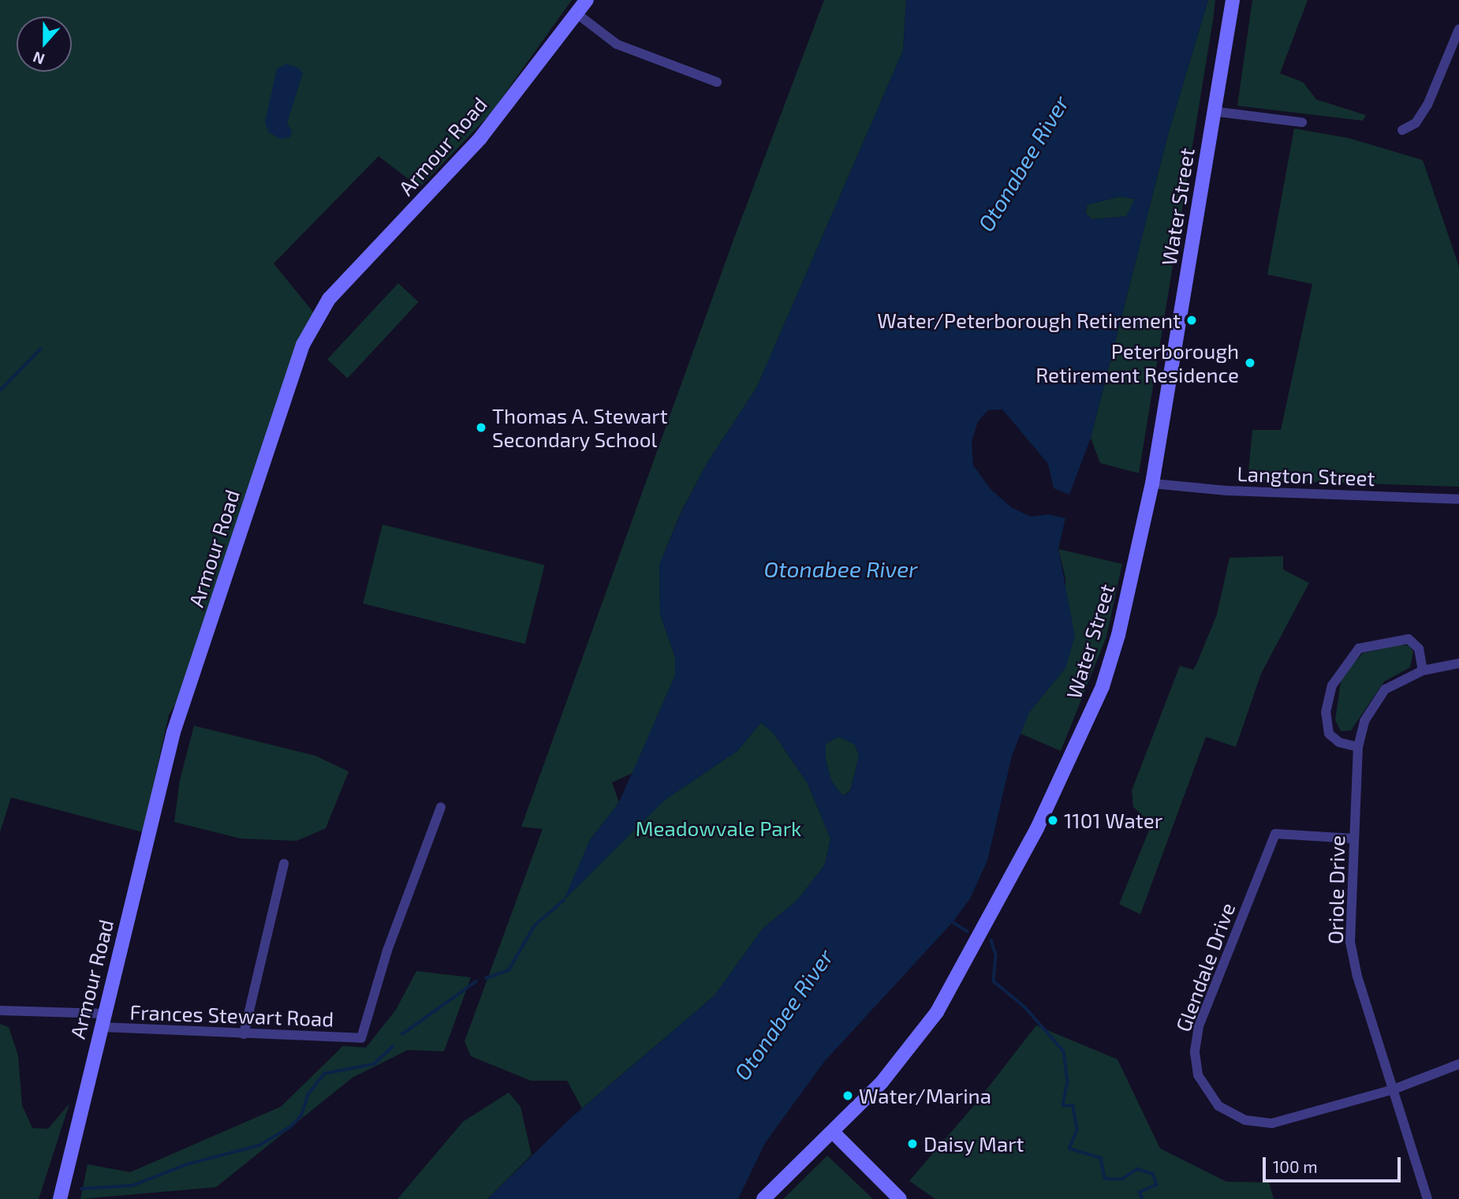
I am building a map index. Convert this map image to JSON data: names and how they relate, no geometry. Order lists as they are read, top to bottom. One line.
{"streets":{"main road":["Armour Road","Water Street"],"street":["Langton Street","Oriole Drive","Glendale Drive","Frances Stewart Road"]},"crossings":[["Armour Road","Frances Stewart Road"],["Water Street","Langton Street"],["Oriole Drive","Glendale Drive"]],"water":["Otonabee River"],"parks":["Meadowvale Park"],"places":["Water/Peterborough Retirement","Peterborough Retirement Residence","Thomas A. Stewart Secondary School","1101 Water","Water/Marina","Daisy Mart"],"scale_bar":"100 m","north":"bottom"}
